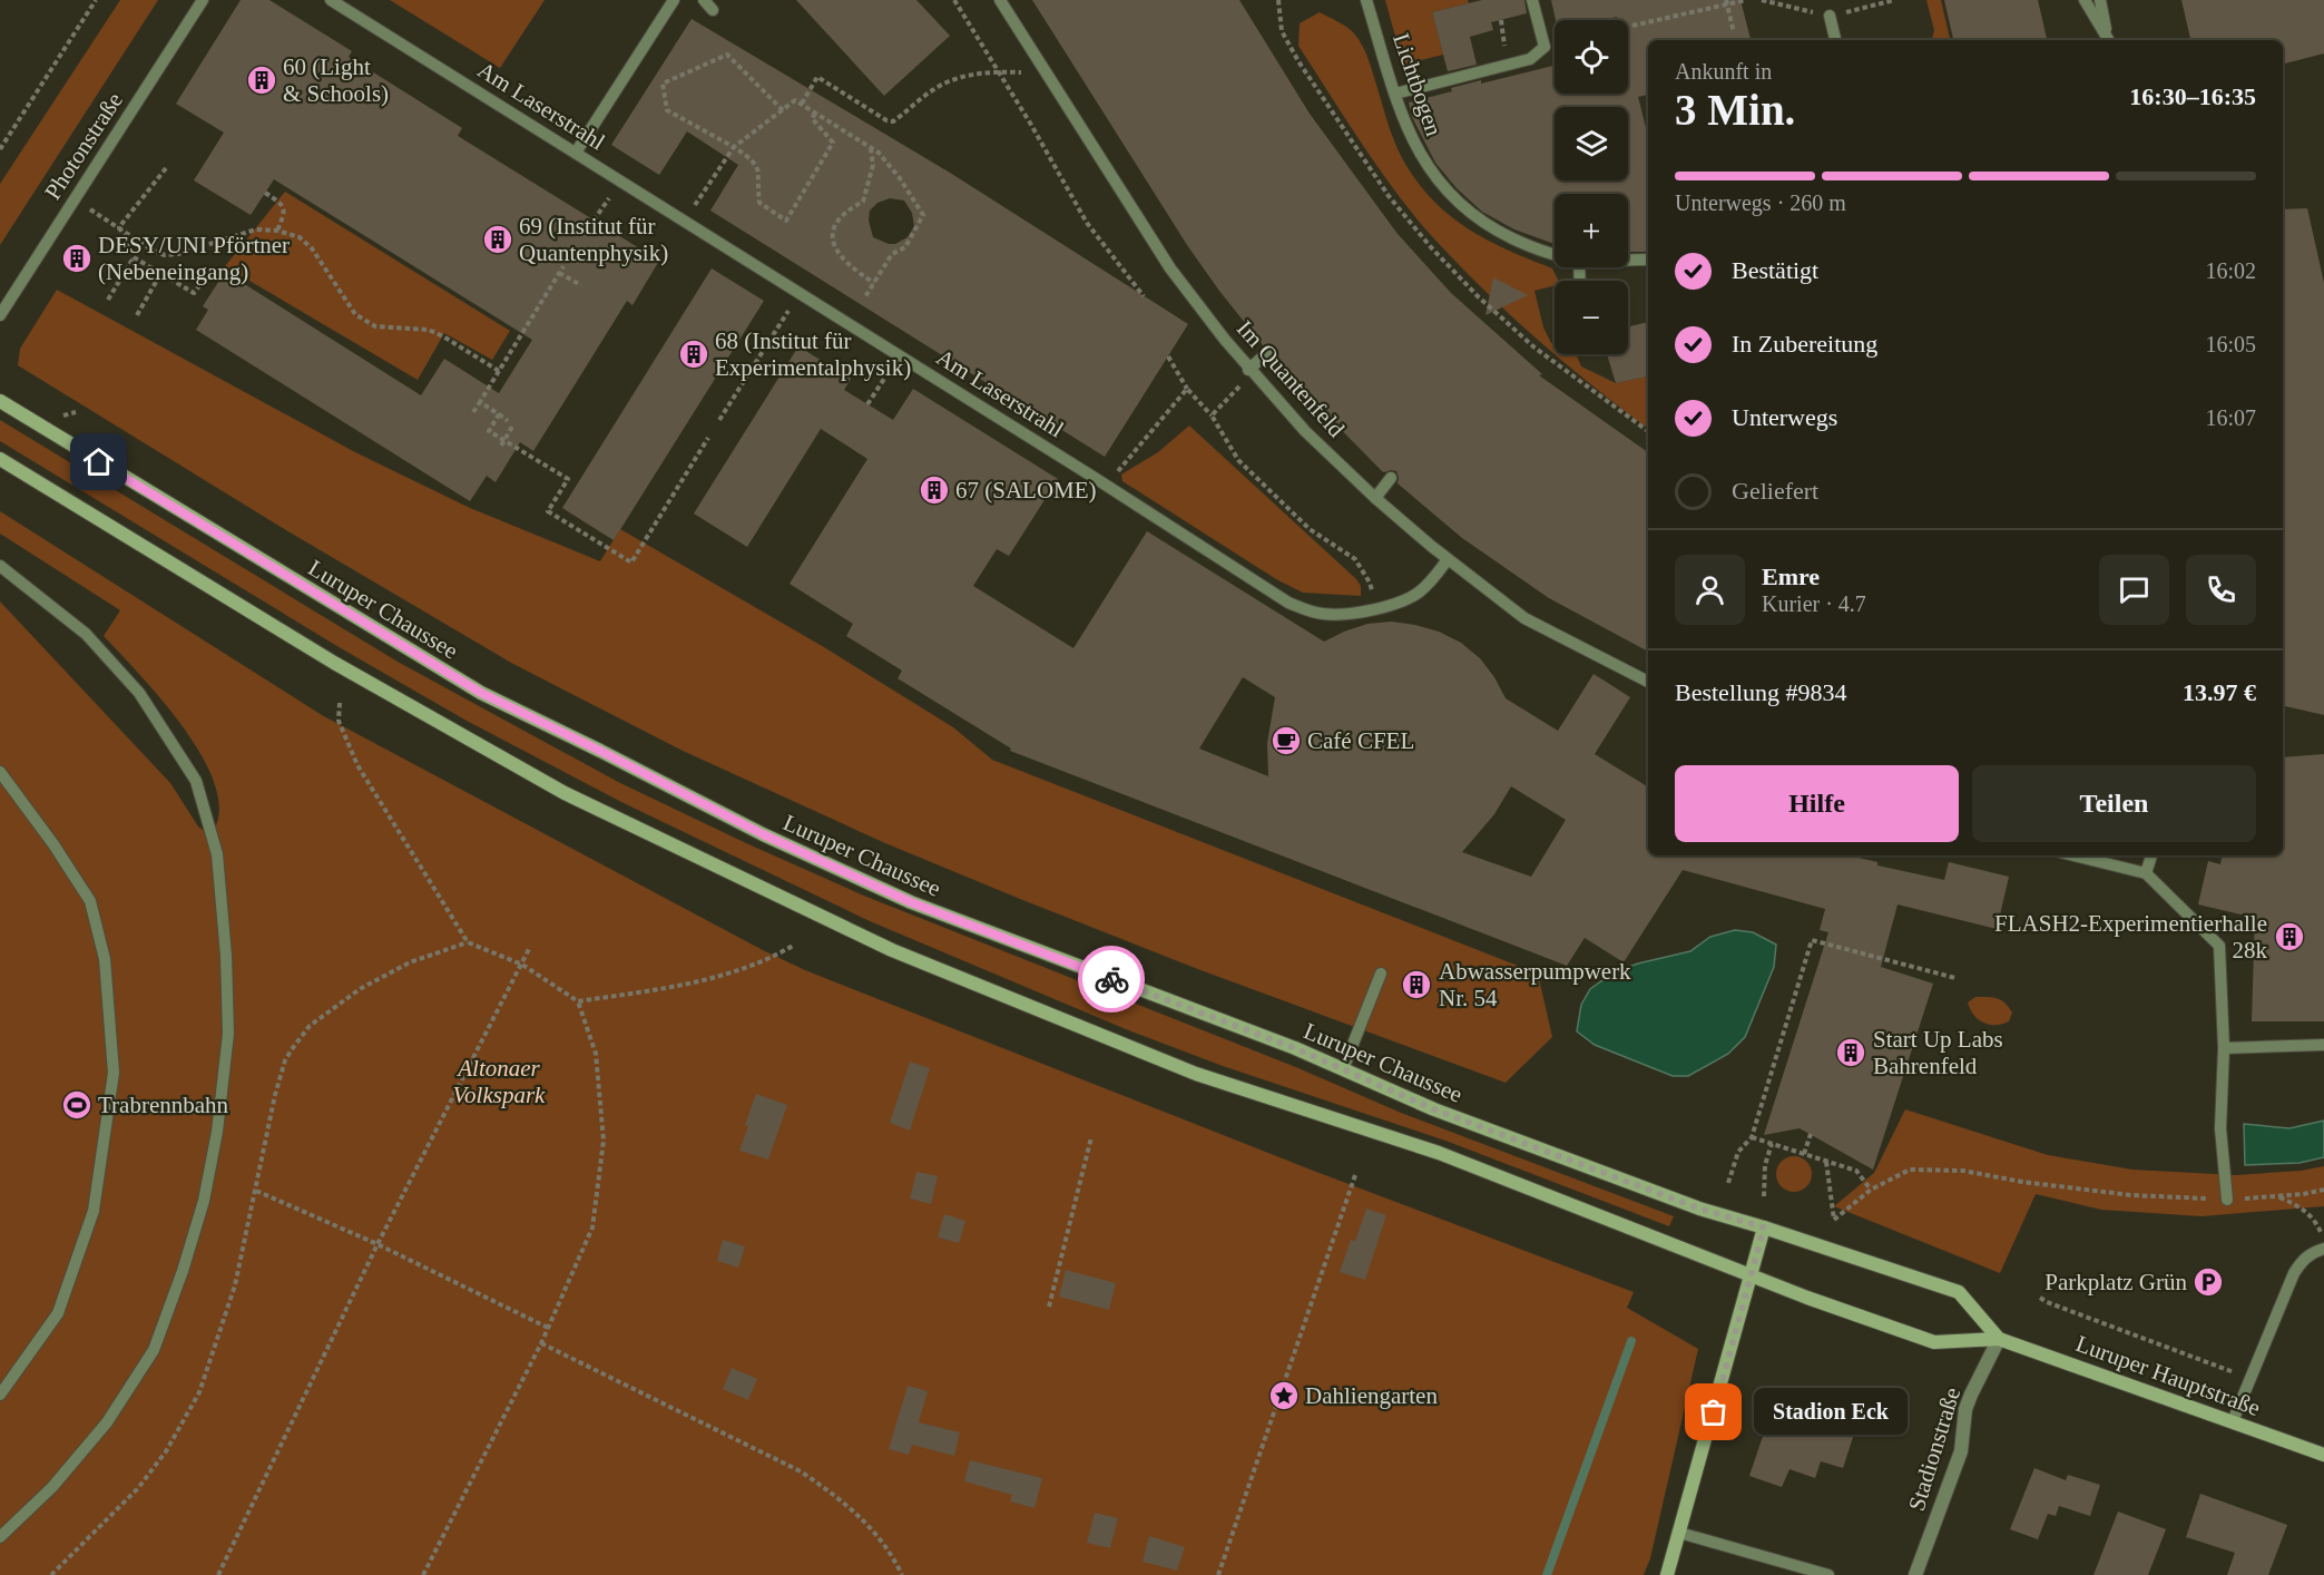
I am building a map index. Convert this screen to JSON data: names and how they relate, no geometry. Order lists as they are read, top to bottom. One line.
{"streets":{"main road":["Luruper Chaussee","Luruper Hauptstraße"],"street":["Stadionstraße"],"lane":["Lichtbogen","Am Laserstrahl","Photonstraße","Im Quantenfeld"]},"crossings":[["Am Laserstrahl","Im Quantenfeld"],["Luruper Hauptstraße","Stadionstraße"]],"parks":["Altonaer Volkspark"],"places":{"building":["60 (Light & Schools)","69 (Institut für Quantenphysik)","DESY/UNI Pförtner (Nebeneingang)","68 (Institut für Experimentalphysik)","67 (SALOME)","FLASH2-Experimentierhalle 28k","Abwasserpumpwerk Nr. 54","Start Up Labs Bahrenfeld"],"cafe":["Café CFEL"],"sports":["Trabrennbahn"],"parking":["Parkplatz Grün"],"place":["Dahliengarten"],"other":["Stadion Eck"]},"page":{"map_buttons":["+","−"],"heading":["3 Min.","Ankunft in","16:30–16:35"],"panel":["Emre","Kurier · 4.7","Bestellung #9834","13.97 €"],"bar":"Unterwegs · 260 m","list":[["Bestätigt","16:02"],["In Zubereitung","16:05"],["Unterwegs","16:07"],"Geliefert"],"buttons":["Hilfe","Teilen"],"bubble":"Stadion Eck"}}
